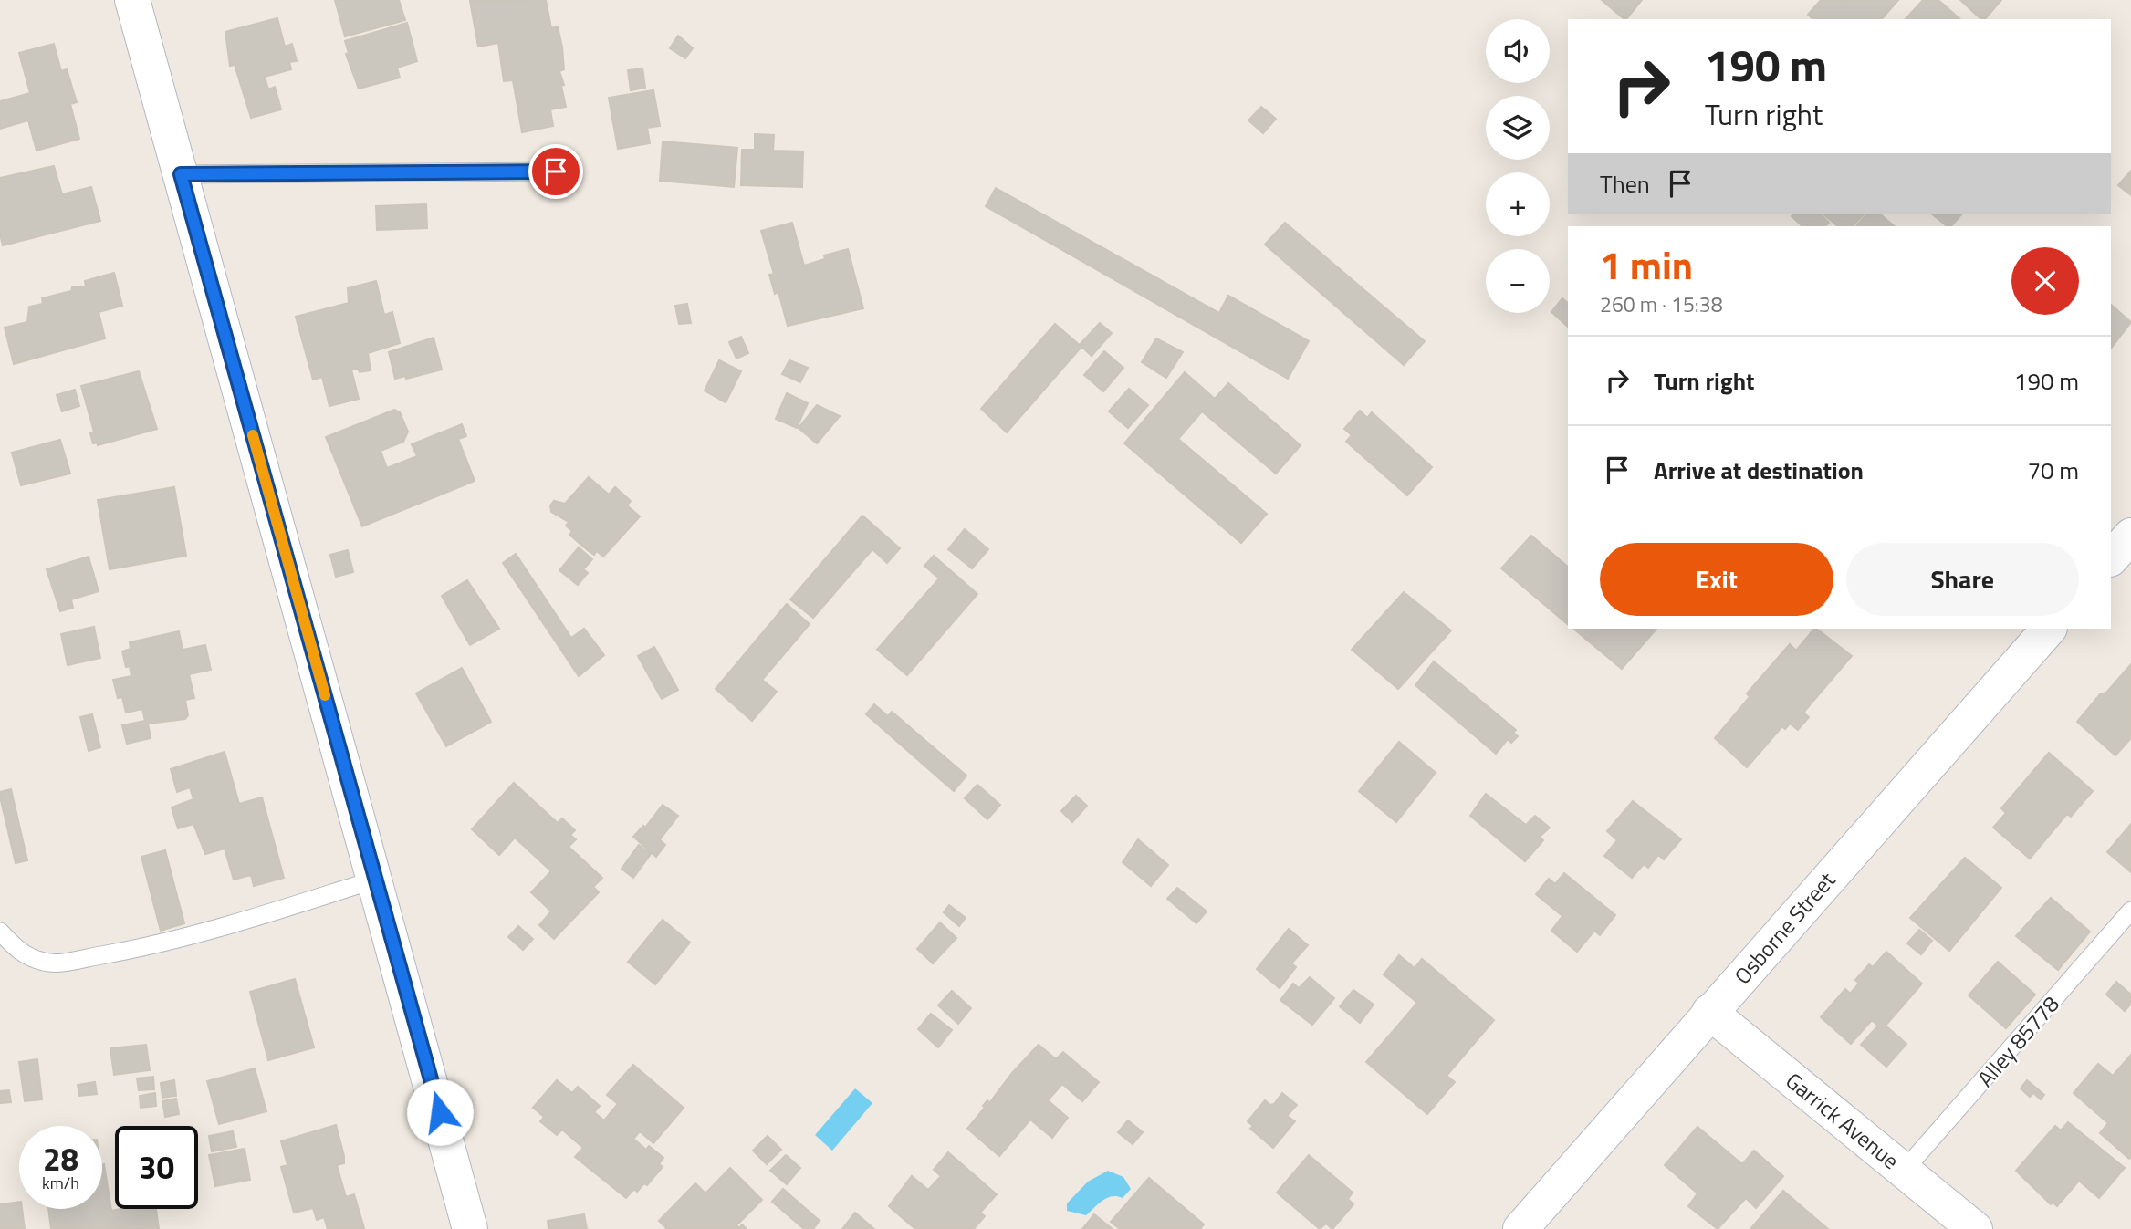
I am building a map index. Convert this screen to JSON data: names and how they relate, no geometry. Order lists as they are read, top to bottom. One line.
{"streets":{"street":["Osborne Street","Garrick Avenue"],"lane":["Alley 85778"]},"crossings":[["Osborne Street","Garrick Avenue"],["Alley 85778","Garrick Avenue"]],"page":{"map_buttons":["+","−"],"turn":["190 m","Turn right"],"then":"Then","heading":["1 min","260 m · 15:38"],"list":[{"name":"Turn right","value":"190 m"},{"name":"Arrive at destination","value":"70 m"}],"buttons":["Exit","Share"],"speed":"28 km/h","limit":"30"}}
